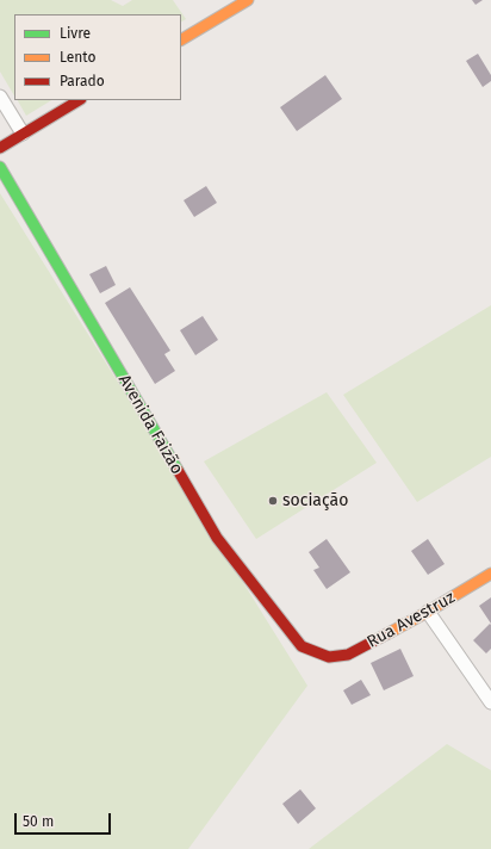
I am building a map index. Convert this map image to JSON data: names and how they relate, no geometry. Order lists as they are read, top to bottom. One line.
{"streets":{"street":["Avenida Faizão","Rua Avestruz"]},"crossings":[["Avenida Faizão","Rua Avestruz"]],"places":["sociação"],"legend":["Livre","Lento","Parado"],"scale_bar":"50 m"}
